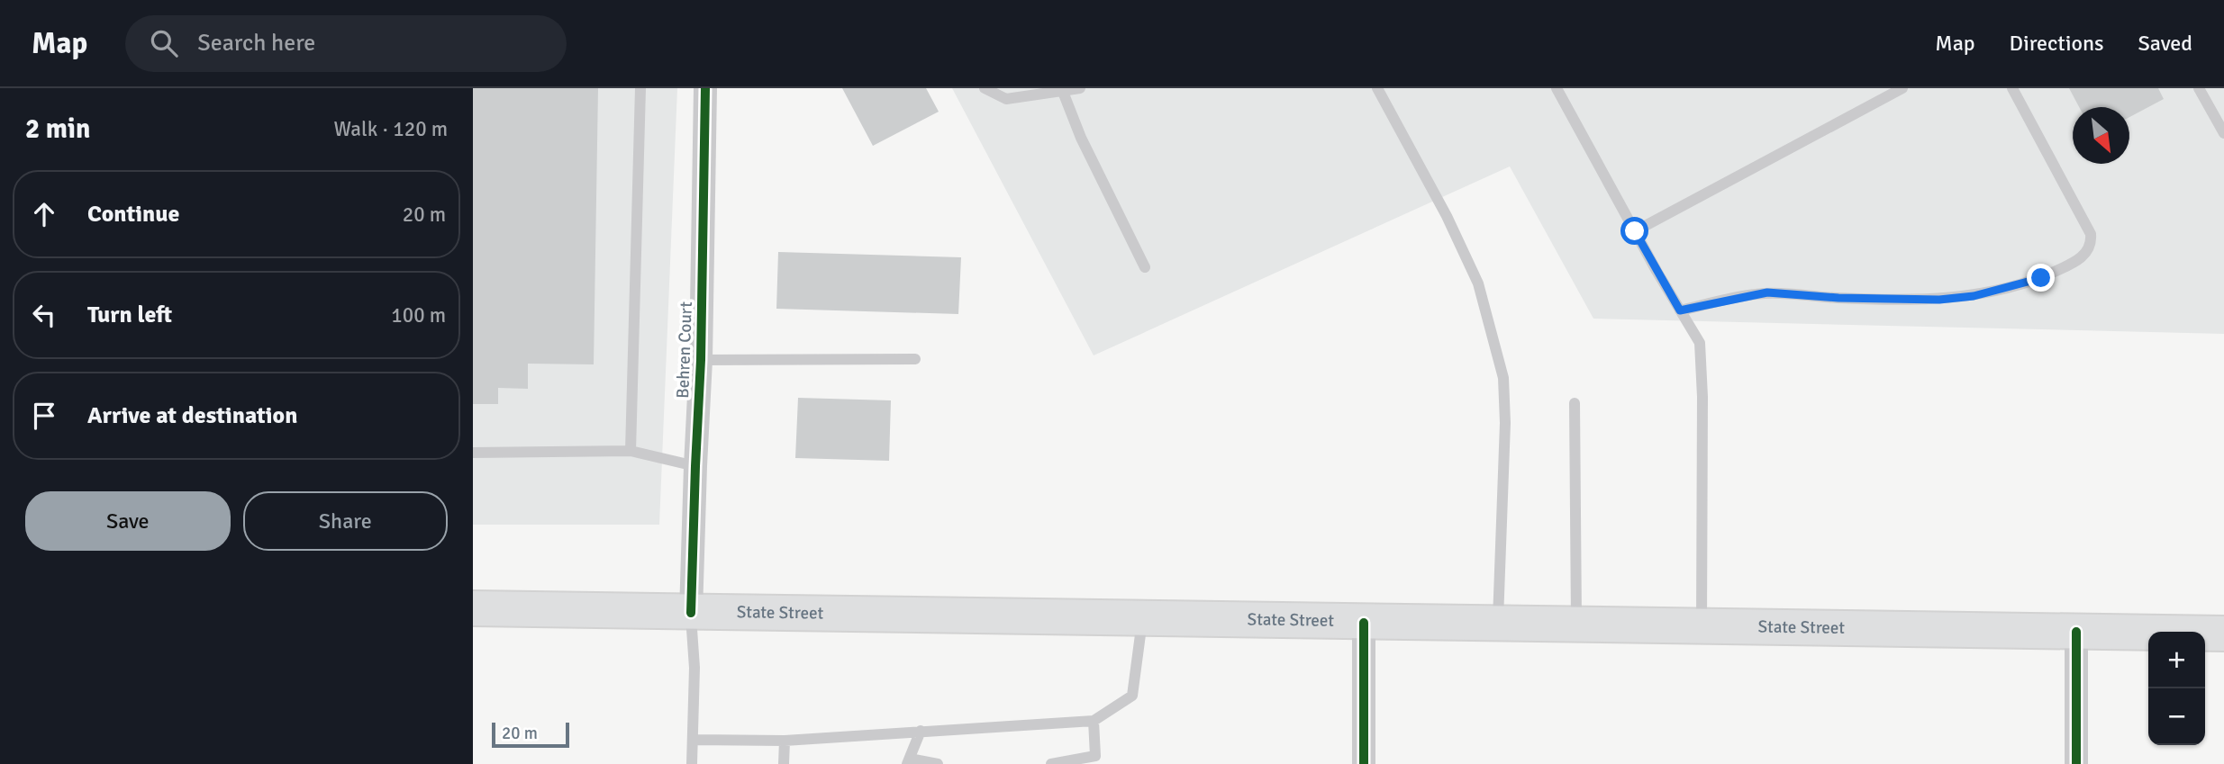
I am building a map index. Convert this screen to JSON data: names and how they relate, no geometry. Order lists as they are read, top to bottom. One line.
{"streets":{"highway":["State Street"],"street":["Behren Court"]},"crossings":[["Behren Court","State Street"]],"scale_bar":"20 m","north":"bottom right","page":{"header":"Map","search":"Search here","nav":["Map","Directions","Saved"],"heading":["2 min","Walk · 120 m"],"list":[["Continue","20 m"],["Turn left","100 m"],"Arrive at destination"],"buttons":["Save","Share"],"map_buttons":["+","−"],"scale":"20 m"}}
